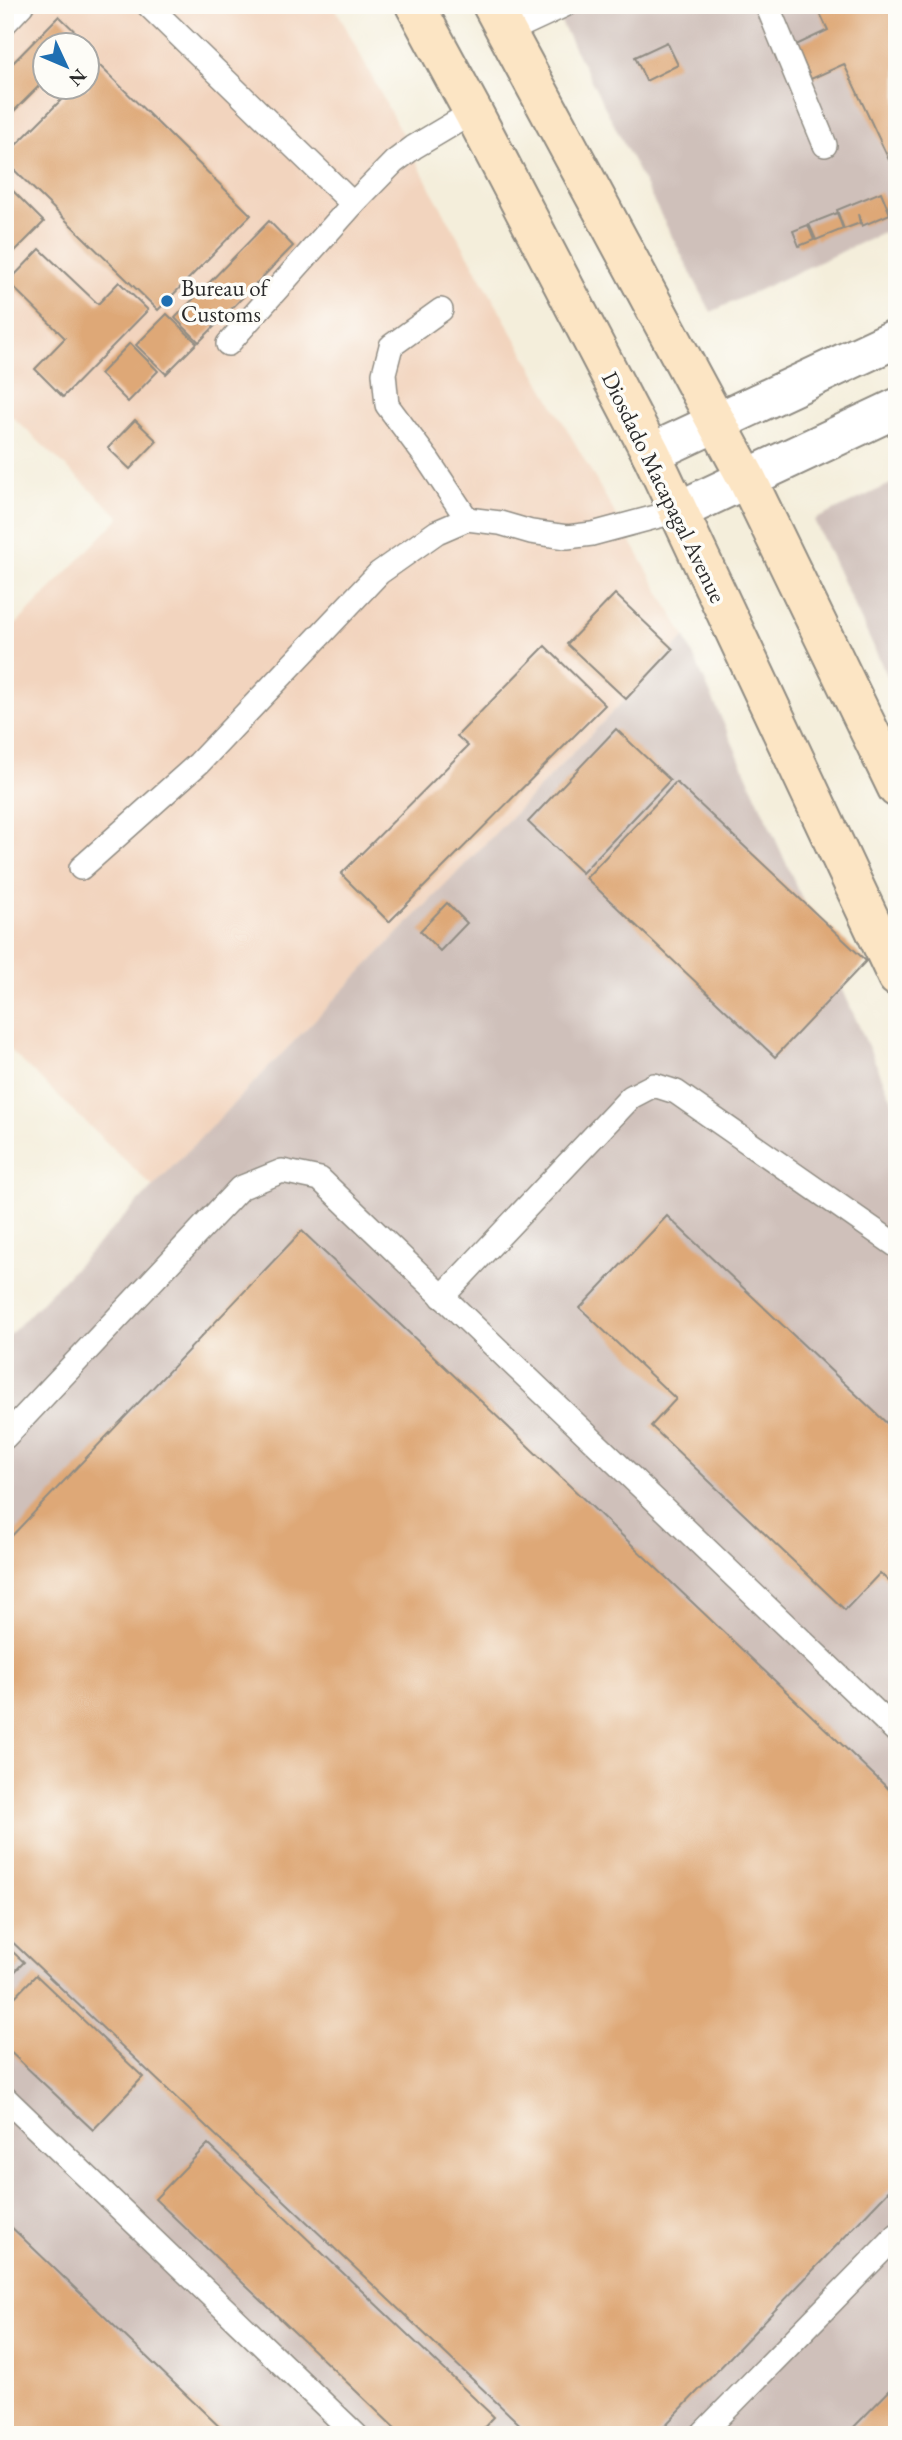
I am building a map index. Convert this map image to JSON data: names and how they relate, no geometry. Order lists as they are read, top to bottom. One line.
{"streets":{"main road":["Diosdado Macapagal Avenue"]},"places":["Bureau of Customs"],"north":"bottom right"}
